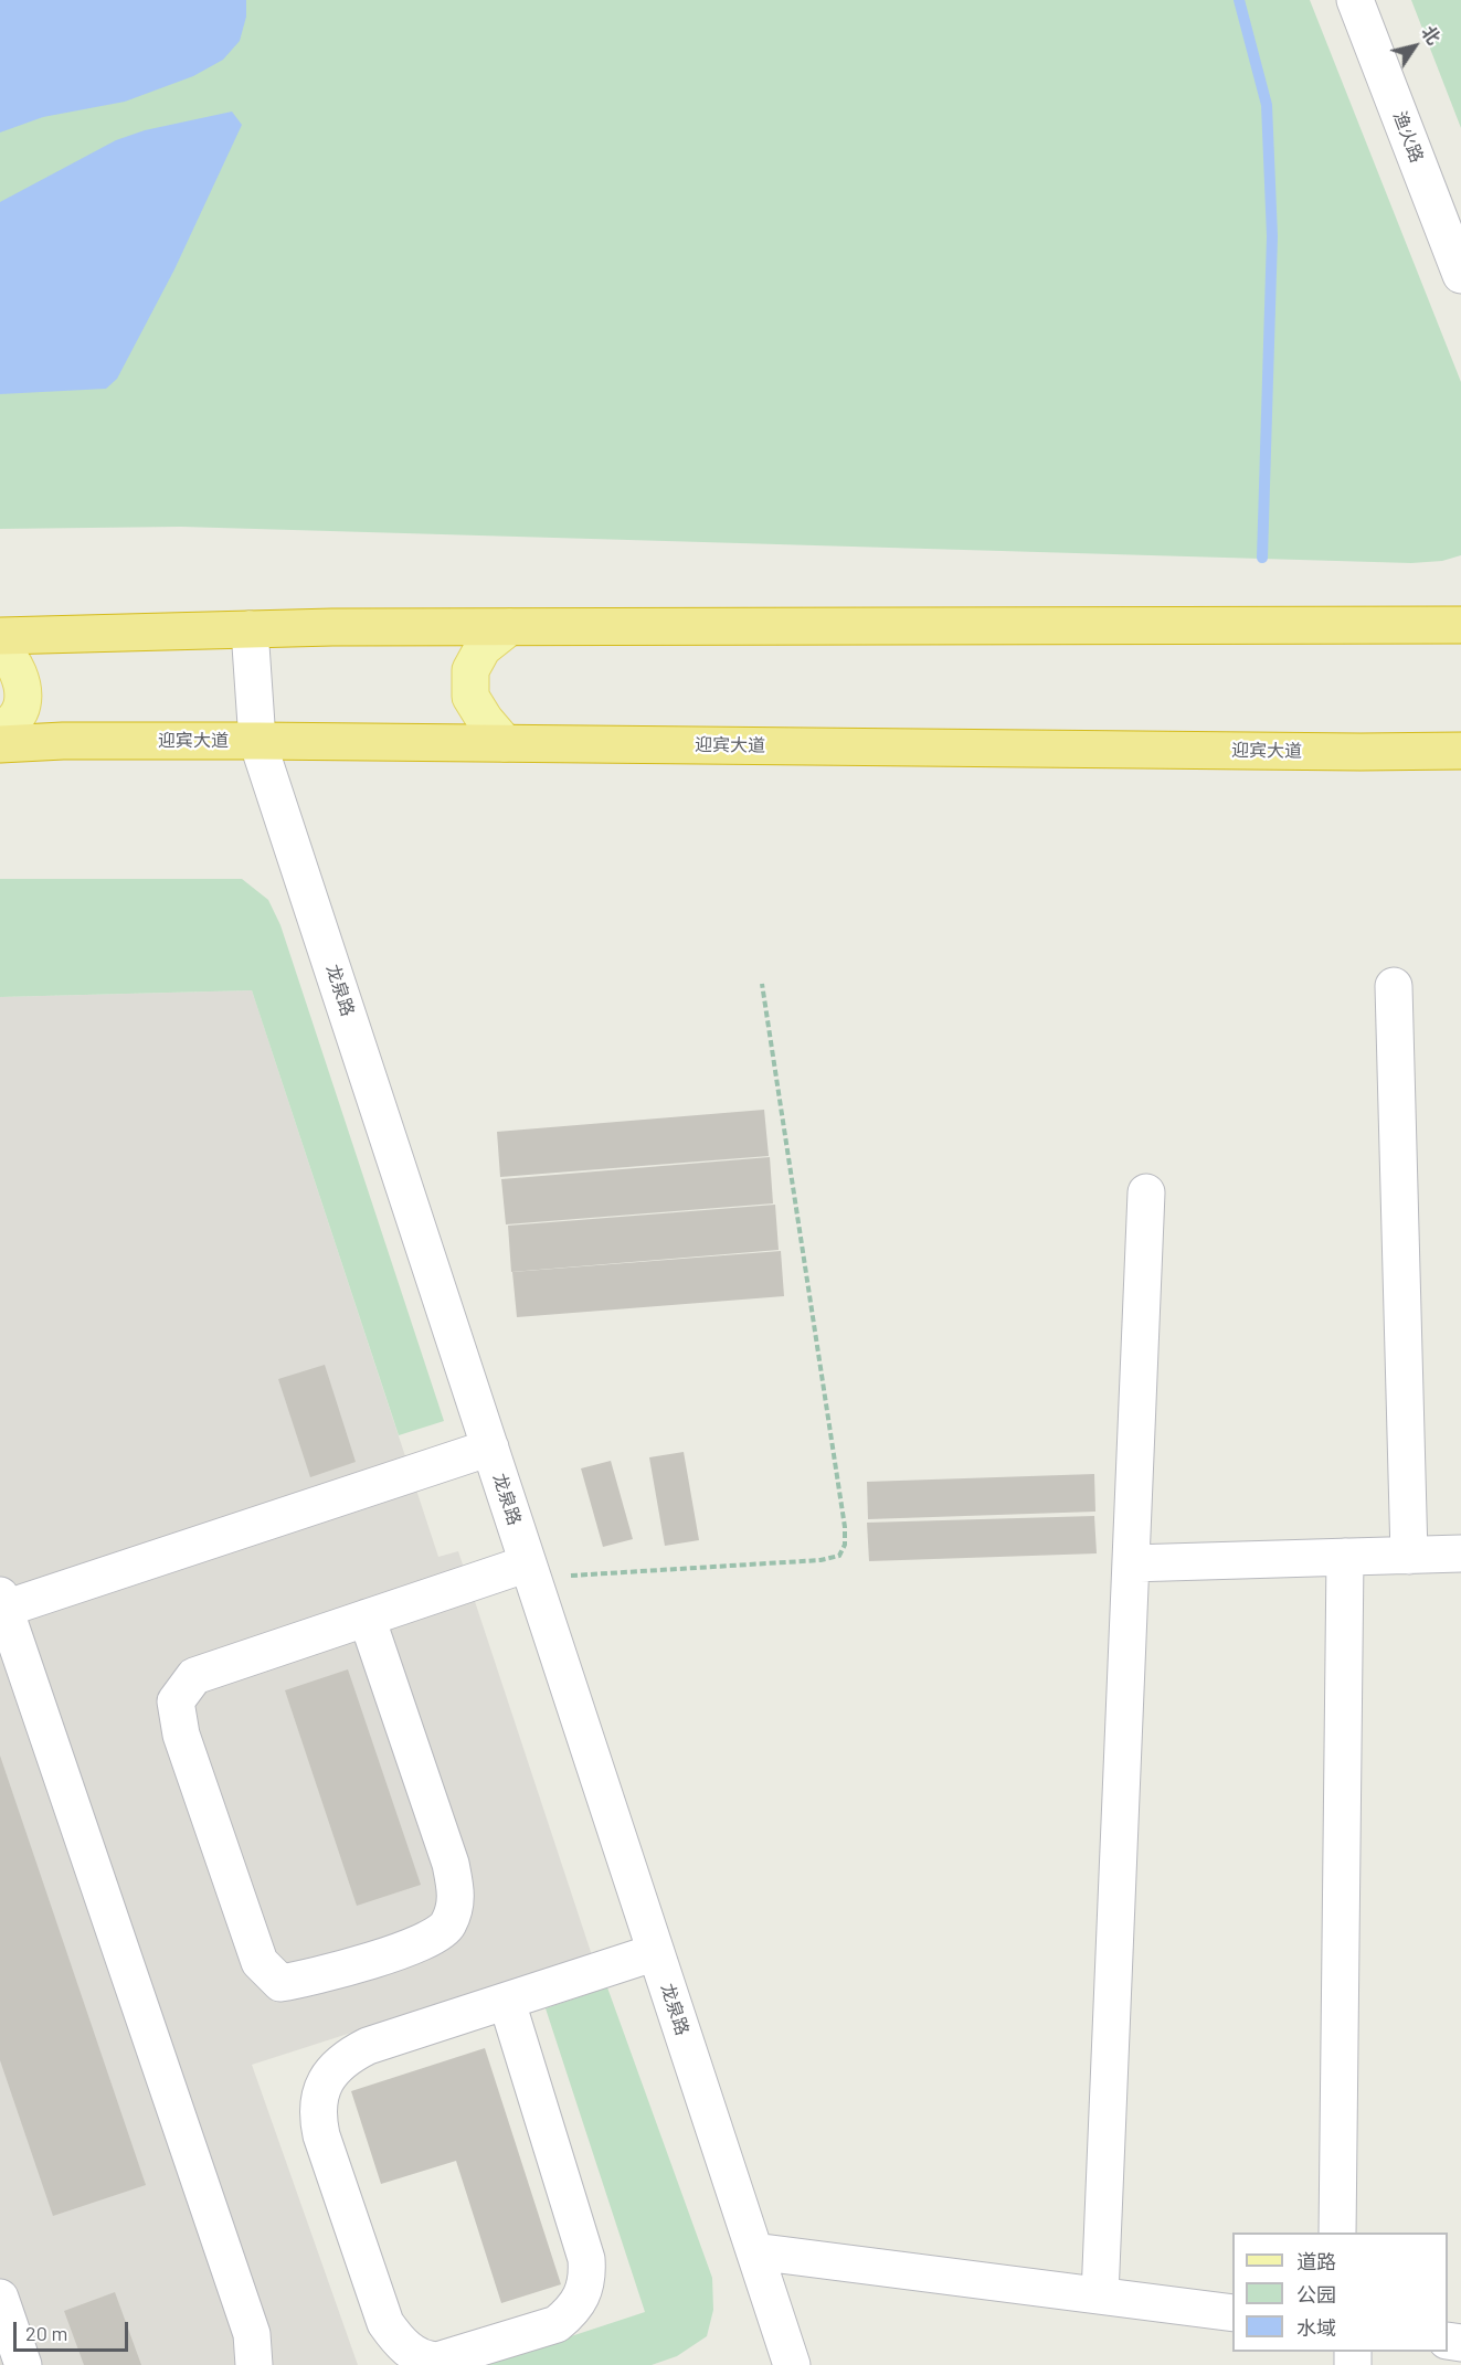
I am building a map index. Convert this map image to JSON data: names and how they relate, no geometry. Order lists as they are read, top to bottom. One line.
{"streets":{"highway":["迎宾大道"],"street":["渔火路","龙泉路"]},"crossings":[["迎宾大道","龙泉路"]],"legend":["道路","公园","水域"],"scale_bar":"20 m","north":"top right"}
